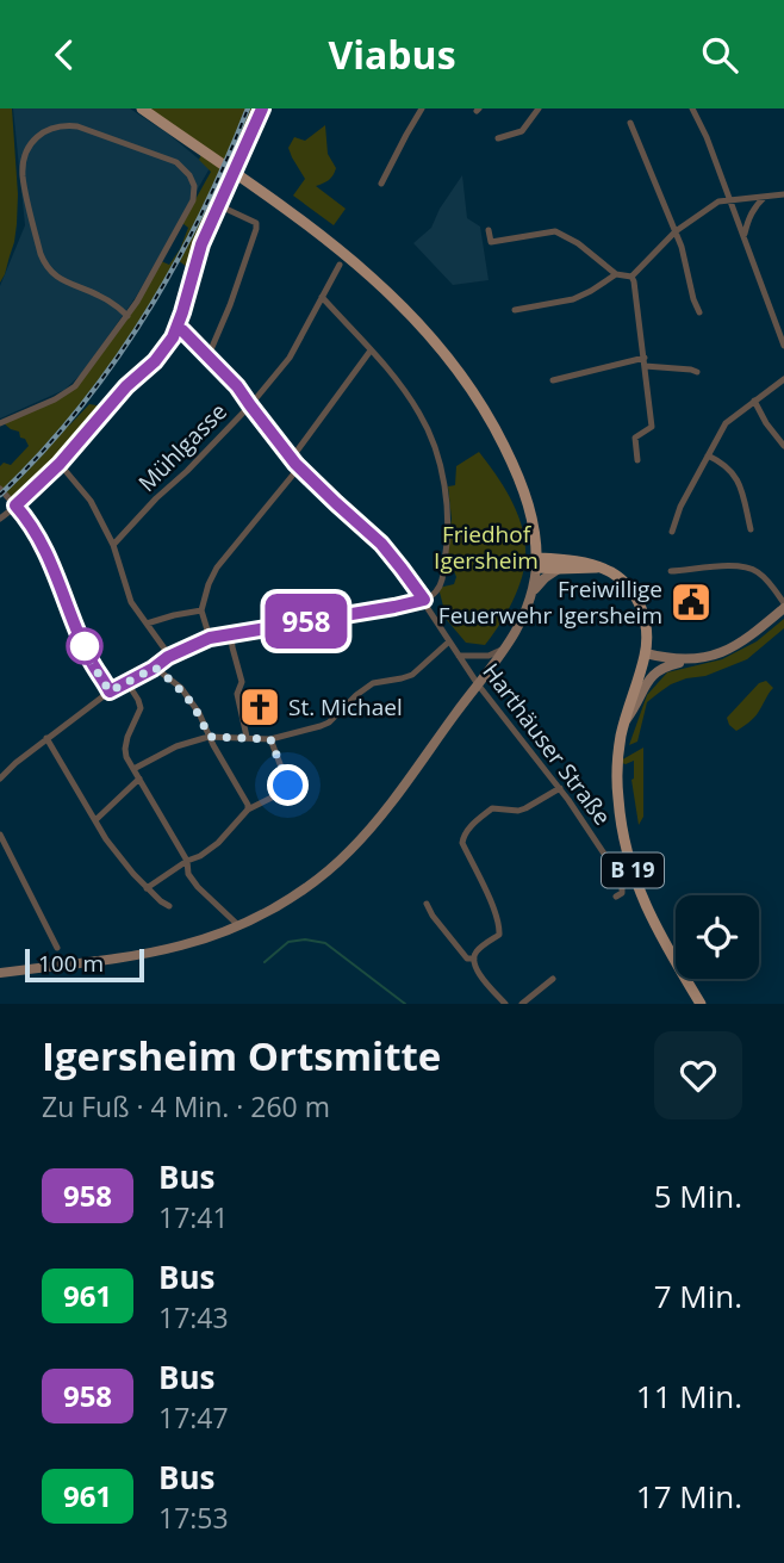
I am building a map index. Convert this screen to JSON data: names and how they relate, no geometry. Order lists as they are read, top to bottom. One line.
{"streets":{"main road":["B 19"],"street":["Mühlgasse","Harthäuser Straße"]},"crossings":[["Mühlgasse","Harthäuser Straße"]],"parks":["Friedhof Igersheim"],"places":{"public building":["Freiwillige Feuerwehr Igersheim"],"church":["St. Michael"]},"lines":["bus line 958"],"scale_bar":"100 m","page":{"header":"Viabus","on_map":"958","scale":"100 m","heading":["Igersheim Ortsmitte","Zu Fuß · 4 Min. · 260 m"],"list":[{"mark":"958","name":"Bus","note":"17:41","value":"5 Min."},{"mark":"961","name":"Bus","note":"17:43","value":"7 Min."},{"mark":"958","name":"Bus","note":"17:47","value":"11 Min."},{"mark":"961","name":"Bus","note":"17:53","value":"17 Min."}]}}
